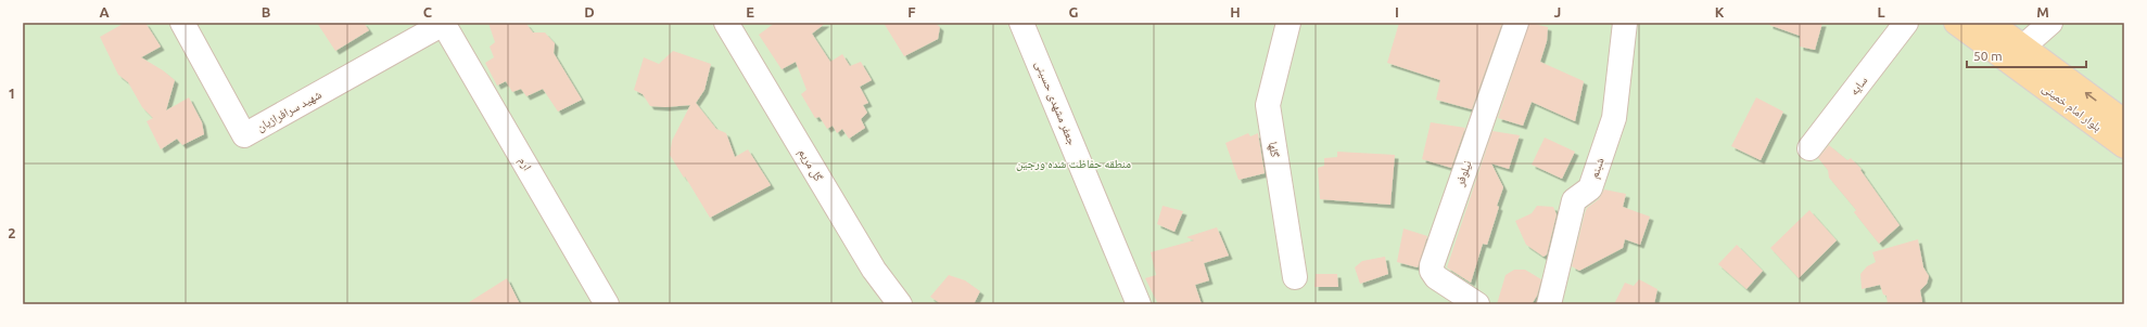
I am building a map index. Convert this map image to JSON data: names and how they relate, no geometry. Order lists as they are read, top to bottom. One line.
{"streets":{"main road":["بلوار امام خمینی"],"street":["سایه","جعفر مشهدی حسینی","شهید سرافرازیان","گلها","ارم","گل مریم","شبنم","نیلوفر"]},"crossings":[["شهید سرافرازیان","ارم"]],"parks":["منطقه حفاظت شده ورجین"],"scale_bar":"50 m","grid":{"columns":["A","B","C","D","E","F","G","H","I","J","K","L","M"],"rows":["1","2"]}}
